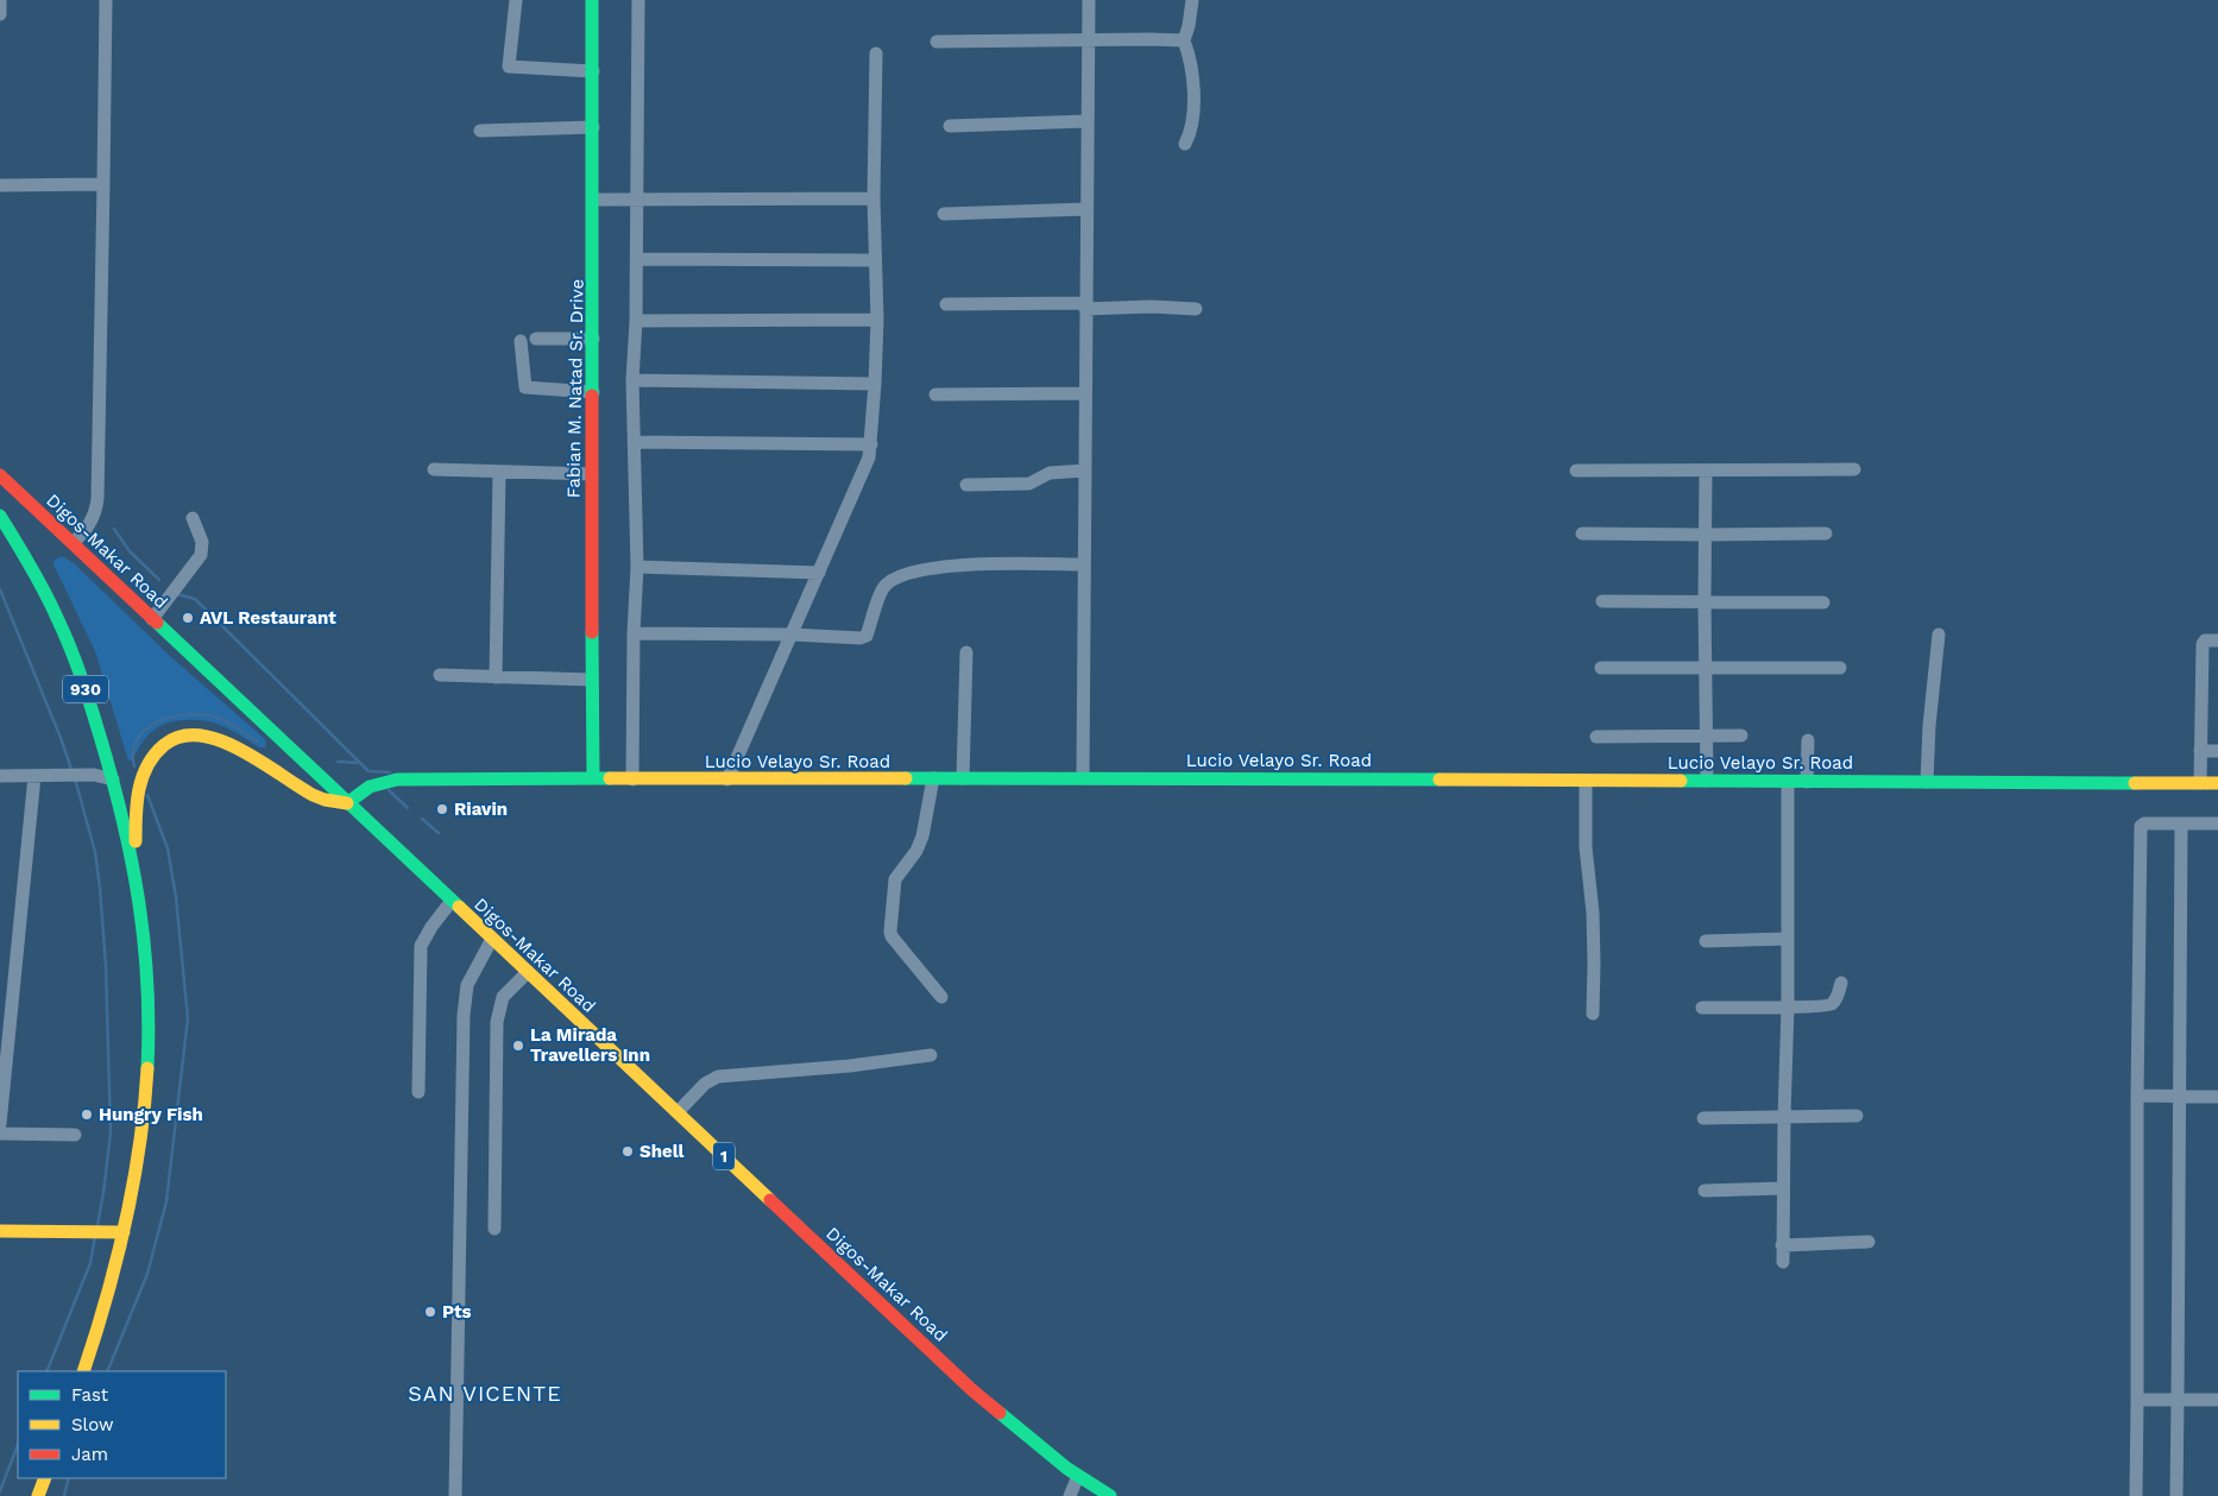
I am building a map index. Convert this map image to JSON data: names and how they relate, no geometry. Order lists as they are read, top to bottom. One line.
{"streets":{"main road":["Fabian M. Natad Sr. Drive","Digos-Makar Road","930","Lucio Velayo Sr. Road","1"]},"crossings":[["Fabian M. Natad Sr. Drive","Lucio Velayo Sr. Road"],["Digos-Makar Road","930"],["Digos-Makar Road","Lucio Velayo Sr. Road"],["930","Lucio Velayo Sr. Road"]],"districts":["SAN VICENTE"],"places":["AVL Restaurant","Riavin","La Mirada Travellers Inn","Hungry Fish","Shell","Pts"],"legend":["Fast","Slow","Jam"]}
